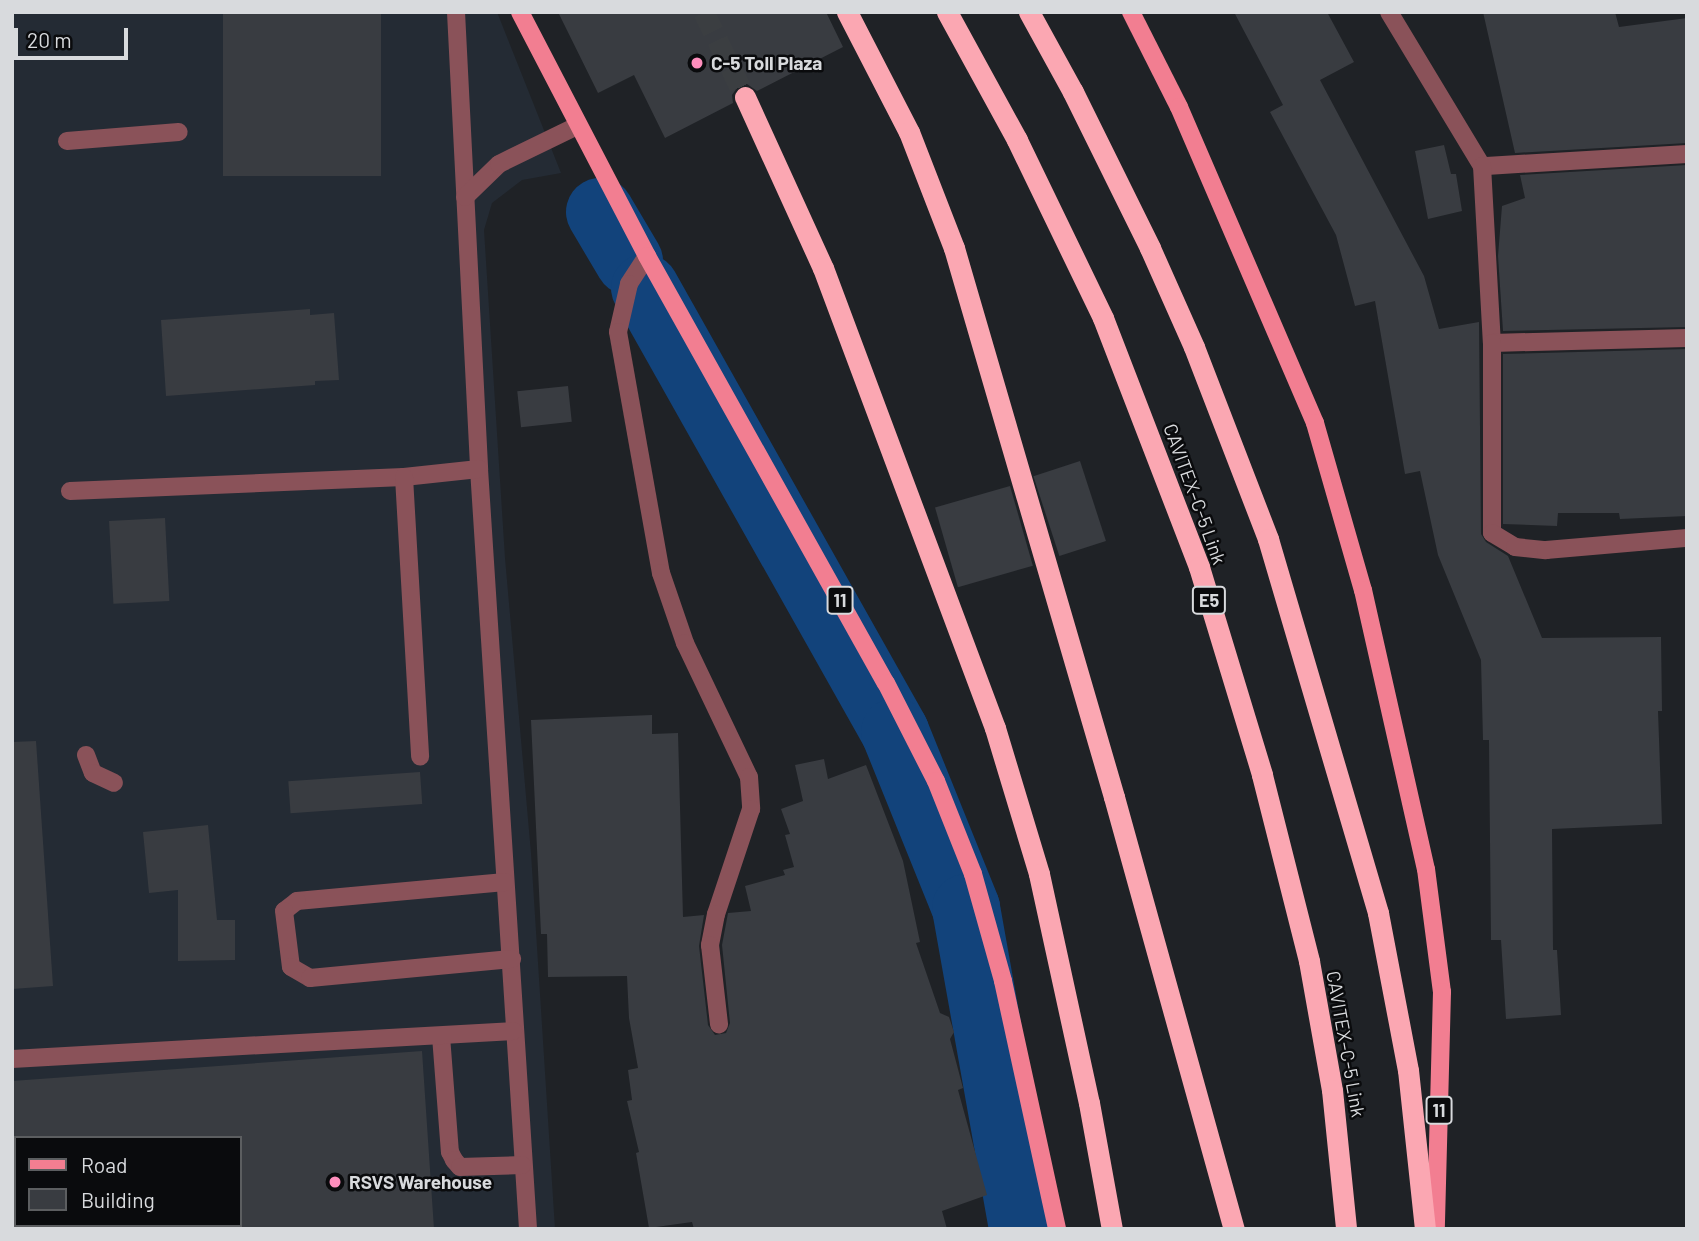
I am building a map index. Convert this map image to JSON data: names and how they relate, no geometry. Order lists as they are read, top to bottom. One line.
{"streets":{"highway":["CAVITEX–C-5 Link","E5"],"main road":["11"]},"places":["C-5 Toll Plaza","RSVS Warehouse"],"legend":["Road","Building"],"scale_bar":"20 m"}
